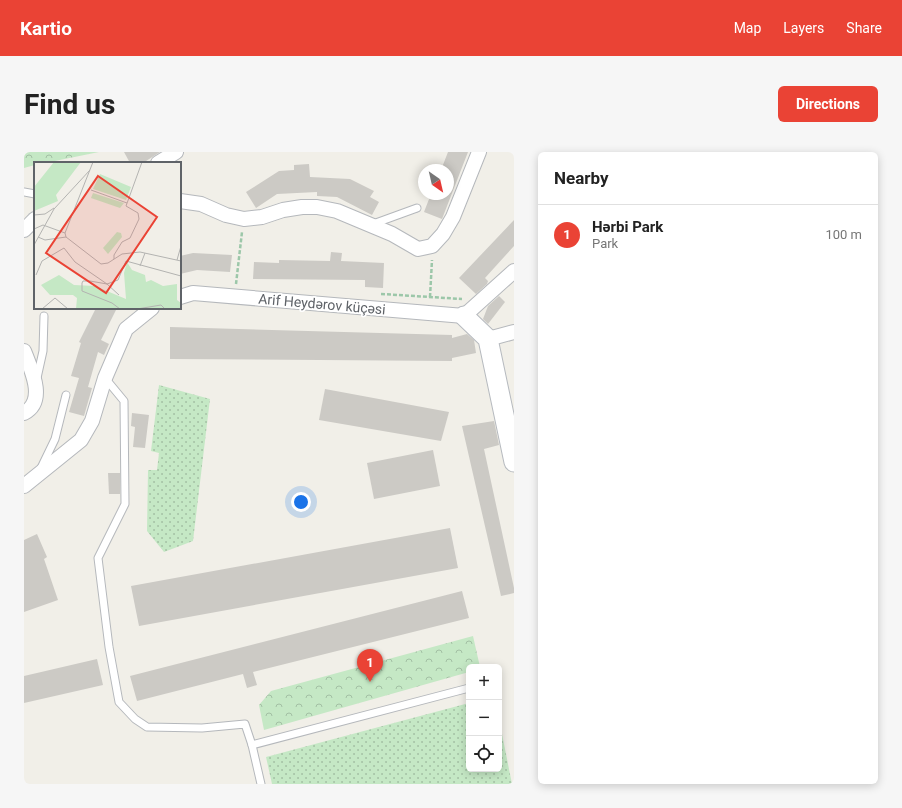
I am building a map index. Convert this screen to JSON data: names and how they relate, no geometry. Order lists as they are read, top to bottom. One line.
{"streets":{"street":["Arif Heydərov küçəsi"]},"north":"bottom right","page":{"header":"Kartio","nav":["Map","Layers","Share"],"buttons":"Directions","title":"Find us","heading":"Nearby","list":[{"mark":"1","name":"Hərbi Park","note":"Park","value":"100 m"}],"pins":"1","map_buttons":["+","−"]}}
